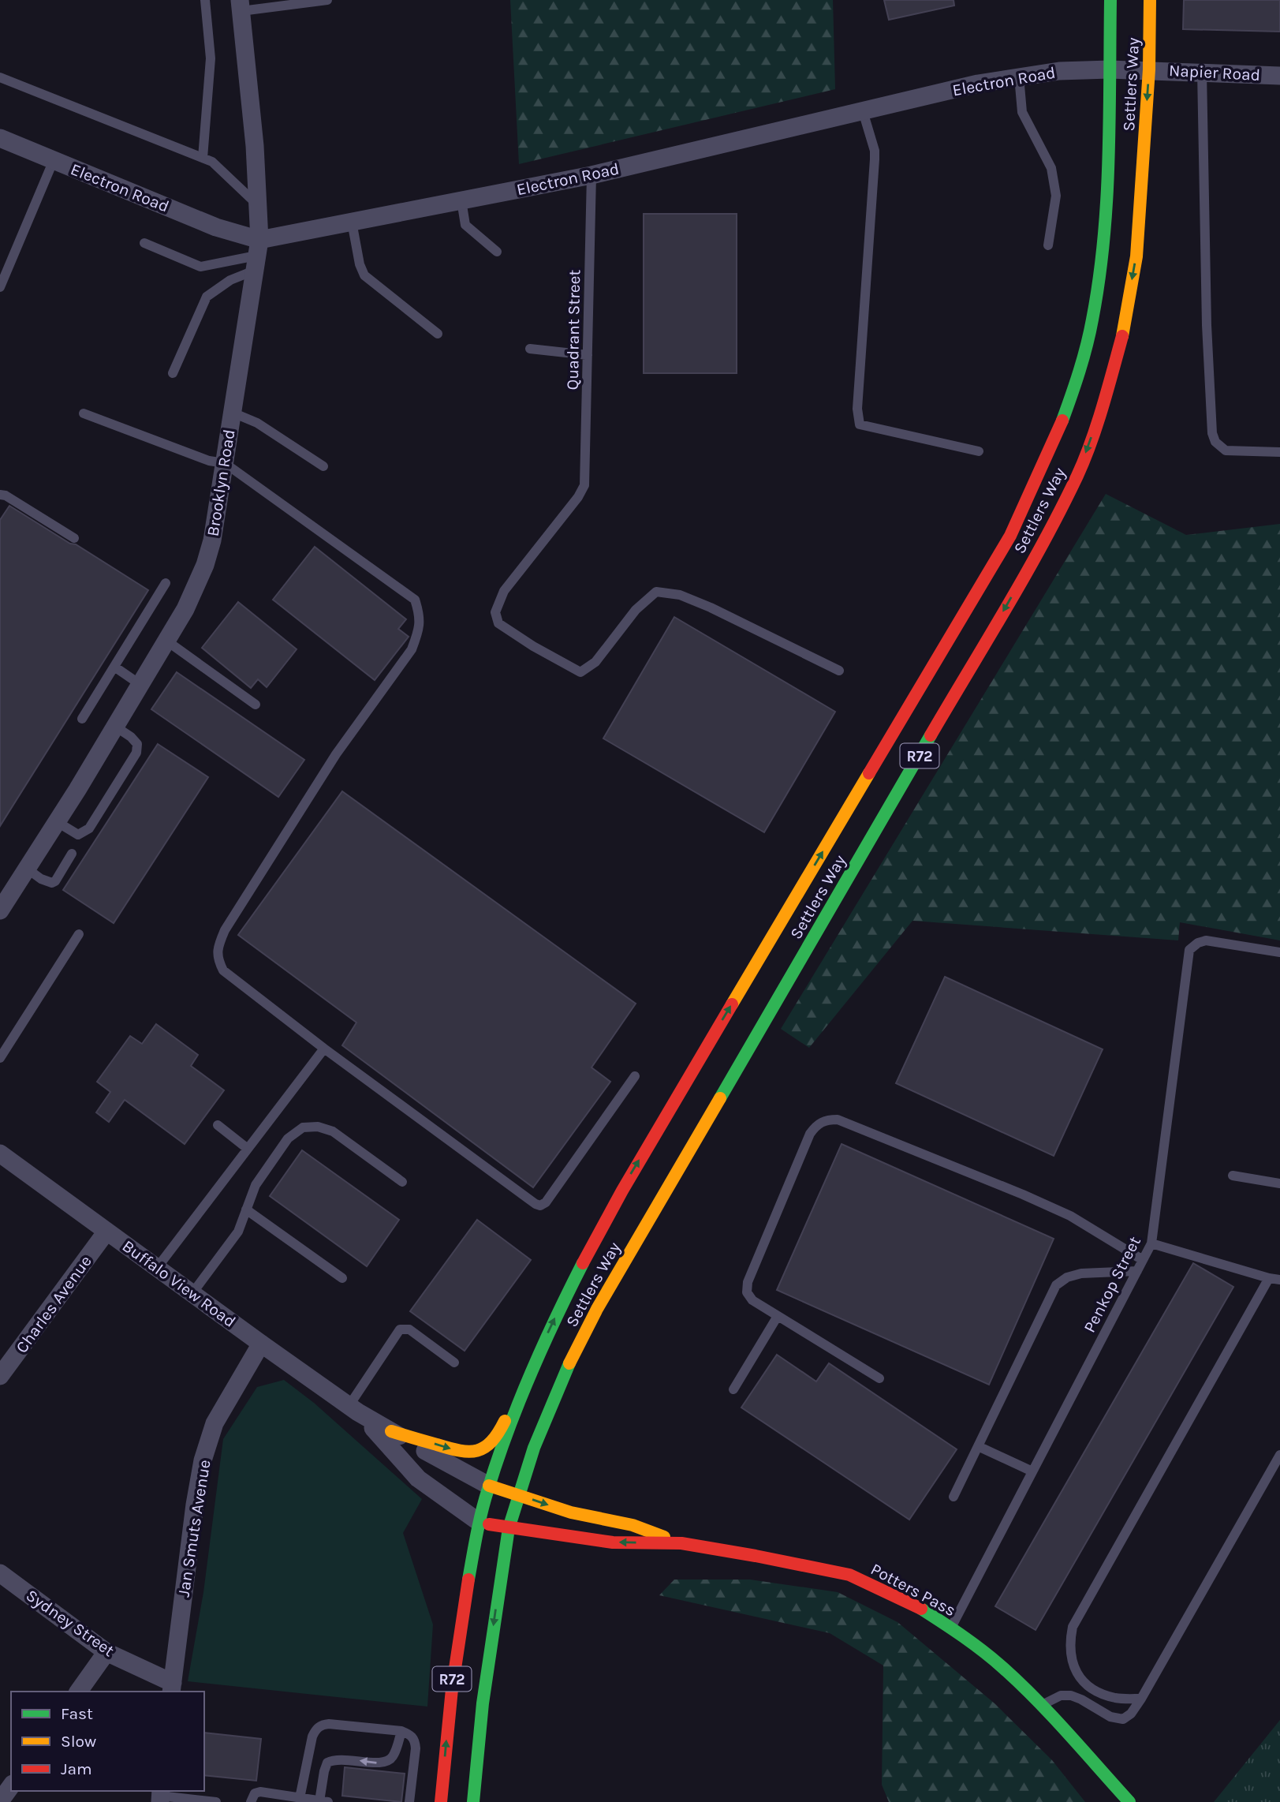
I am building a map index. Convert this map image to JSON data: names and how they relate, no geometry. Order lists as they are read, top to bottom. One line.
{"streets":{"main road":["Settlers Way","R72","Potters Pass"],"street":["Napier Road","Electron Road","Brooklyn Road","Buffalo View Road","Charles Avenue","Jan Smuts Avenue","Sydney Street"],"lane":["Quadrant Street","Penkop Street"]},"crossings":[["Napier Road","Electron Road"],["Napier Road","Settlers Way"],["Electron Road","Settlers Way"],["Electron Road","Quadrant Street"],["Electron Road","Brooklyn Road"],["Settlers Way","Buffalo View Road"],["Settlers Way","Potters Pass"],["Buffalo View Road","Charles Avenue"],["Buffalo View Road","Jan Smuts Avenue"],["Buffalo View Road","Potters Pass"],["Penkop Street","Potters Pass"],["Jan Smuts Avenue","Sydney Street"]],"legend":["Fast","Slow","Jam"]}
